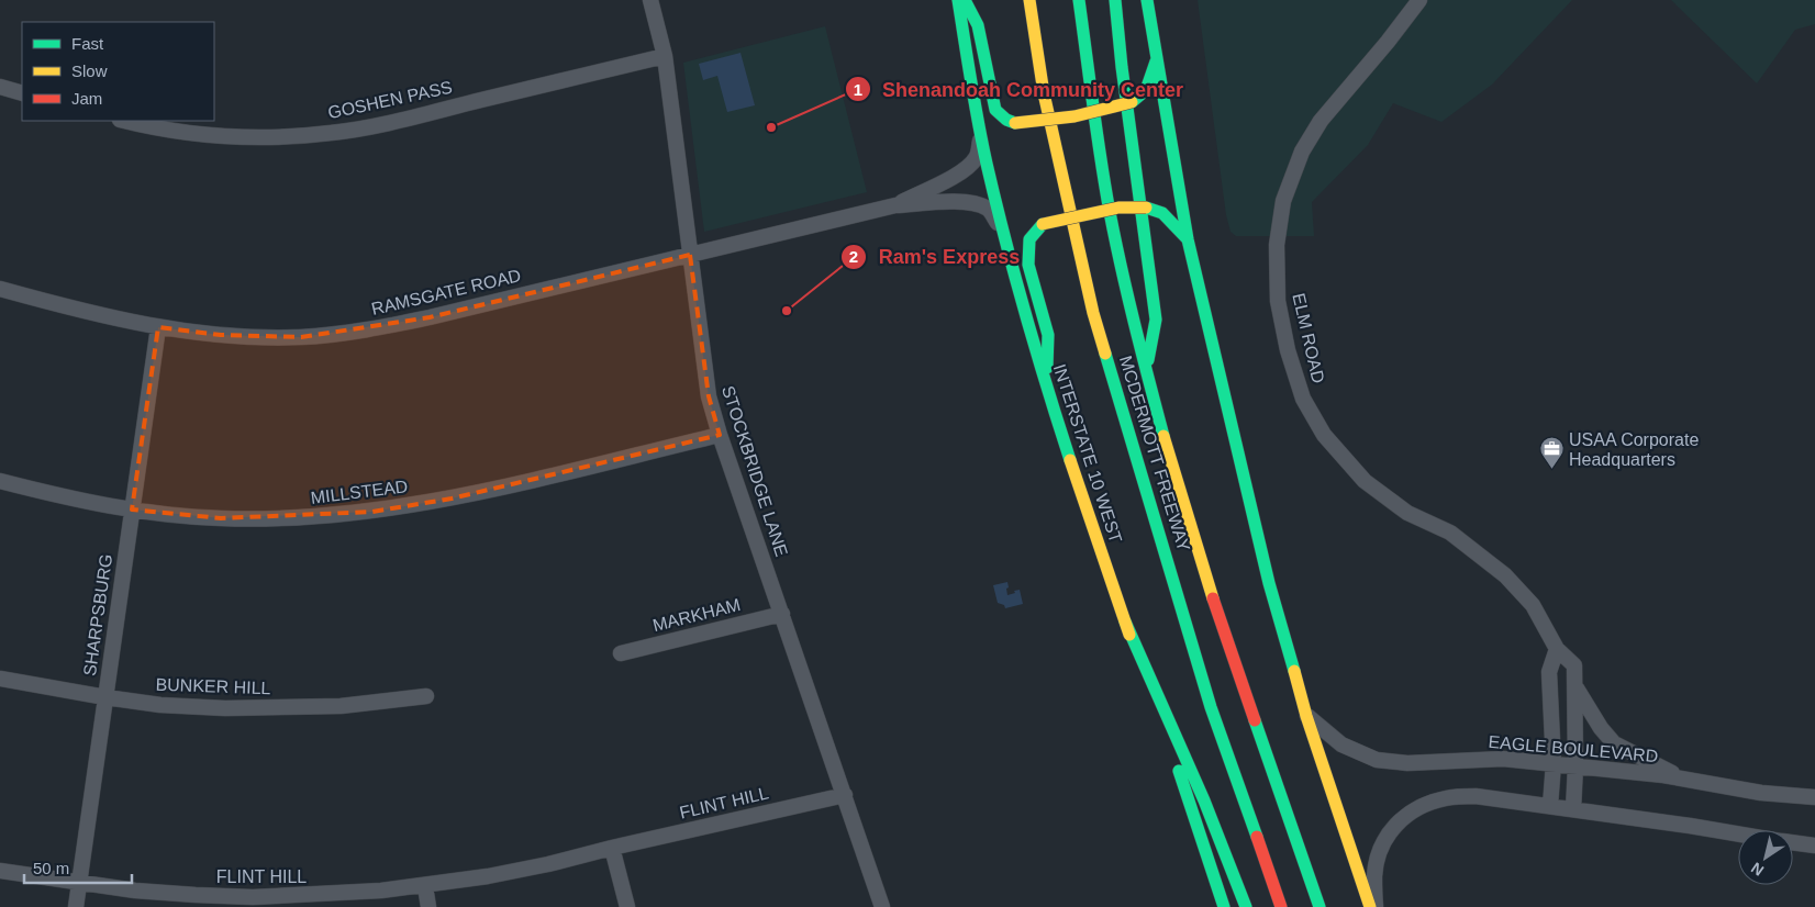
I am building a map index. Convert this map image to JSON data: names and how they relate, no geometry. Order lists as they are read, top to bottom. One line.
{"streets":{"main road":["INTERSTATE 10 WEST","MCDERMOTT FREEWAY"],"street":["GOSHEN PASS","RAMSGATE ROAD","ELM ROAD","STOCKBRIDGE LANE","MILLSTEAD","SHARPSBURG","MARKHAM","BUNKER HILL","EAGLE BOULEVARD","FLINT HILL"]},"crossings":[["GOSHEN PASS","STOCKBRIDGE LANE"],["RAMSGATE ROAD","INTERSTATE 10 WEST"],["RAMSGATE ROAD","STOCKBRIDGE LANE"],["RAMSGATE ROAD","SHARPSBURG"],["STOCKBRIDGE LANE","MILLSTEAD"],["STOCKBRIDGE LANE","MARKHAM"],["STOCKBRIDGE LANE","FLINT HILL"],["MILLSTEAD","SHARPSBURG"],["SHARPSBURG","BUNKER HILL"],["SHARPSBURG","FLINT HILL"]],"places":{"other":["Shenandoah Community Center","Ram's Express"],"office":["USAA Corporate Headquarters"]},"legend":["Fast","Slow","Jam"],"scale_bar":"50 m","north":"bottom left"}
